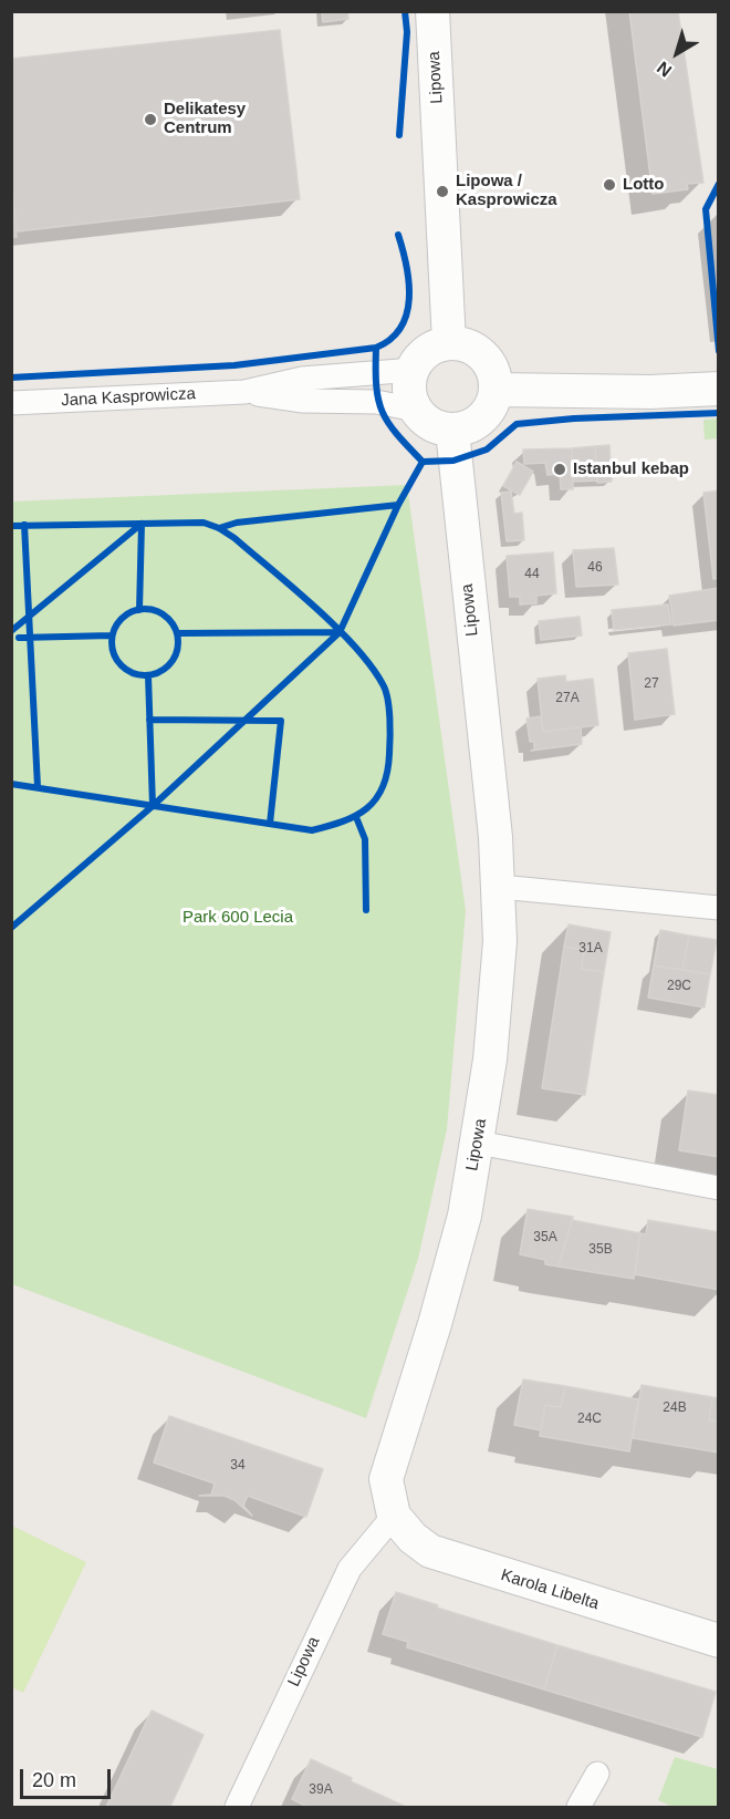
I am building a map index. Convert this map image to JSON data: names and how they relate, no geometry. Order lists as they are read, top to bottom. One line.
{"streets":{"street":["Lipowa","Jana Kasprowicza","Karola Libelta"]},"crossings":[["Lipowa","Jana Kasprowicza"],["Lipowa","Karola Libelta"]],"parks":["Park 600 Lecia"],"places":["Delikatesy Centrum","Lotto","Lipowa / Kasprowicza","Istanbul kebap"],"house_numbers":["46","44","27","27A","31A","29C","35A","35B","24B","24C","34","39A"],"scale_bar":"20 m","north":"bottom left"}
